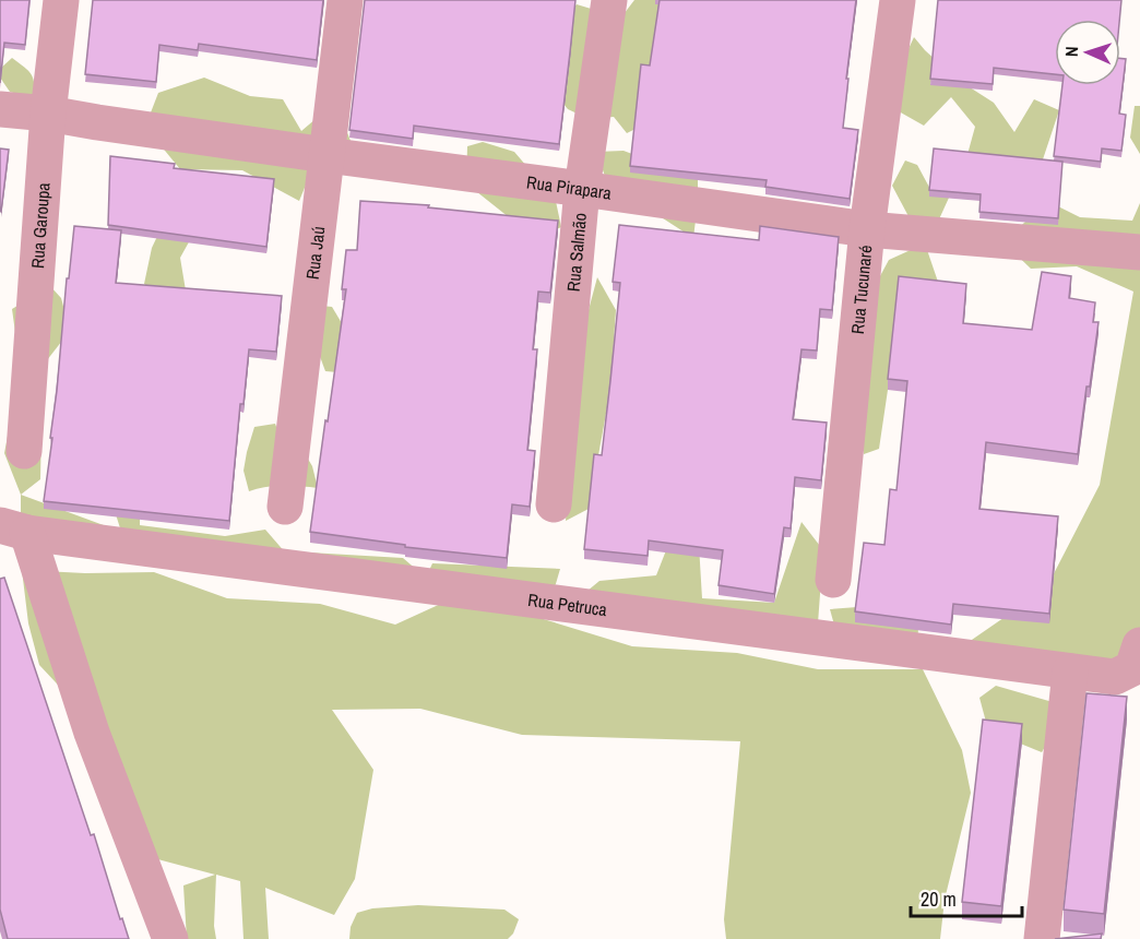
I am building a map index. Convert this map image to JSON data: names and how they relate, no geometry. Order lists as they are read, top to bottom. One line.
{"streets":{"street":["Rua Pirapara","Rua Garoupa","Rua Salmão","Rua Jaú","Rua Tucunaré","Rua Petruca"]},"crossings":[["Rua Pirapara","Rua Garoupa"],["Rua Pirapara","Rua Salmão"],["Rua Pirapara","Rua Jaú"],["Rua Pirapara","Rua Tucunaré"]],"scale_bar":"20 m","north":"left"}
